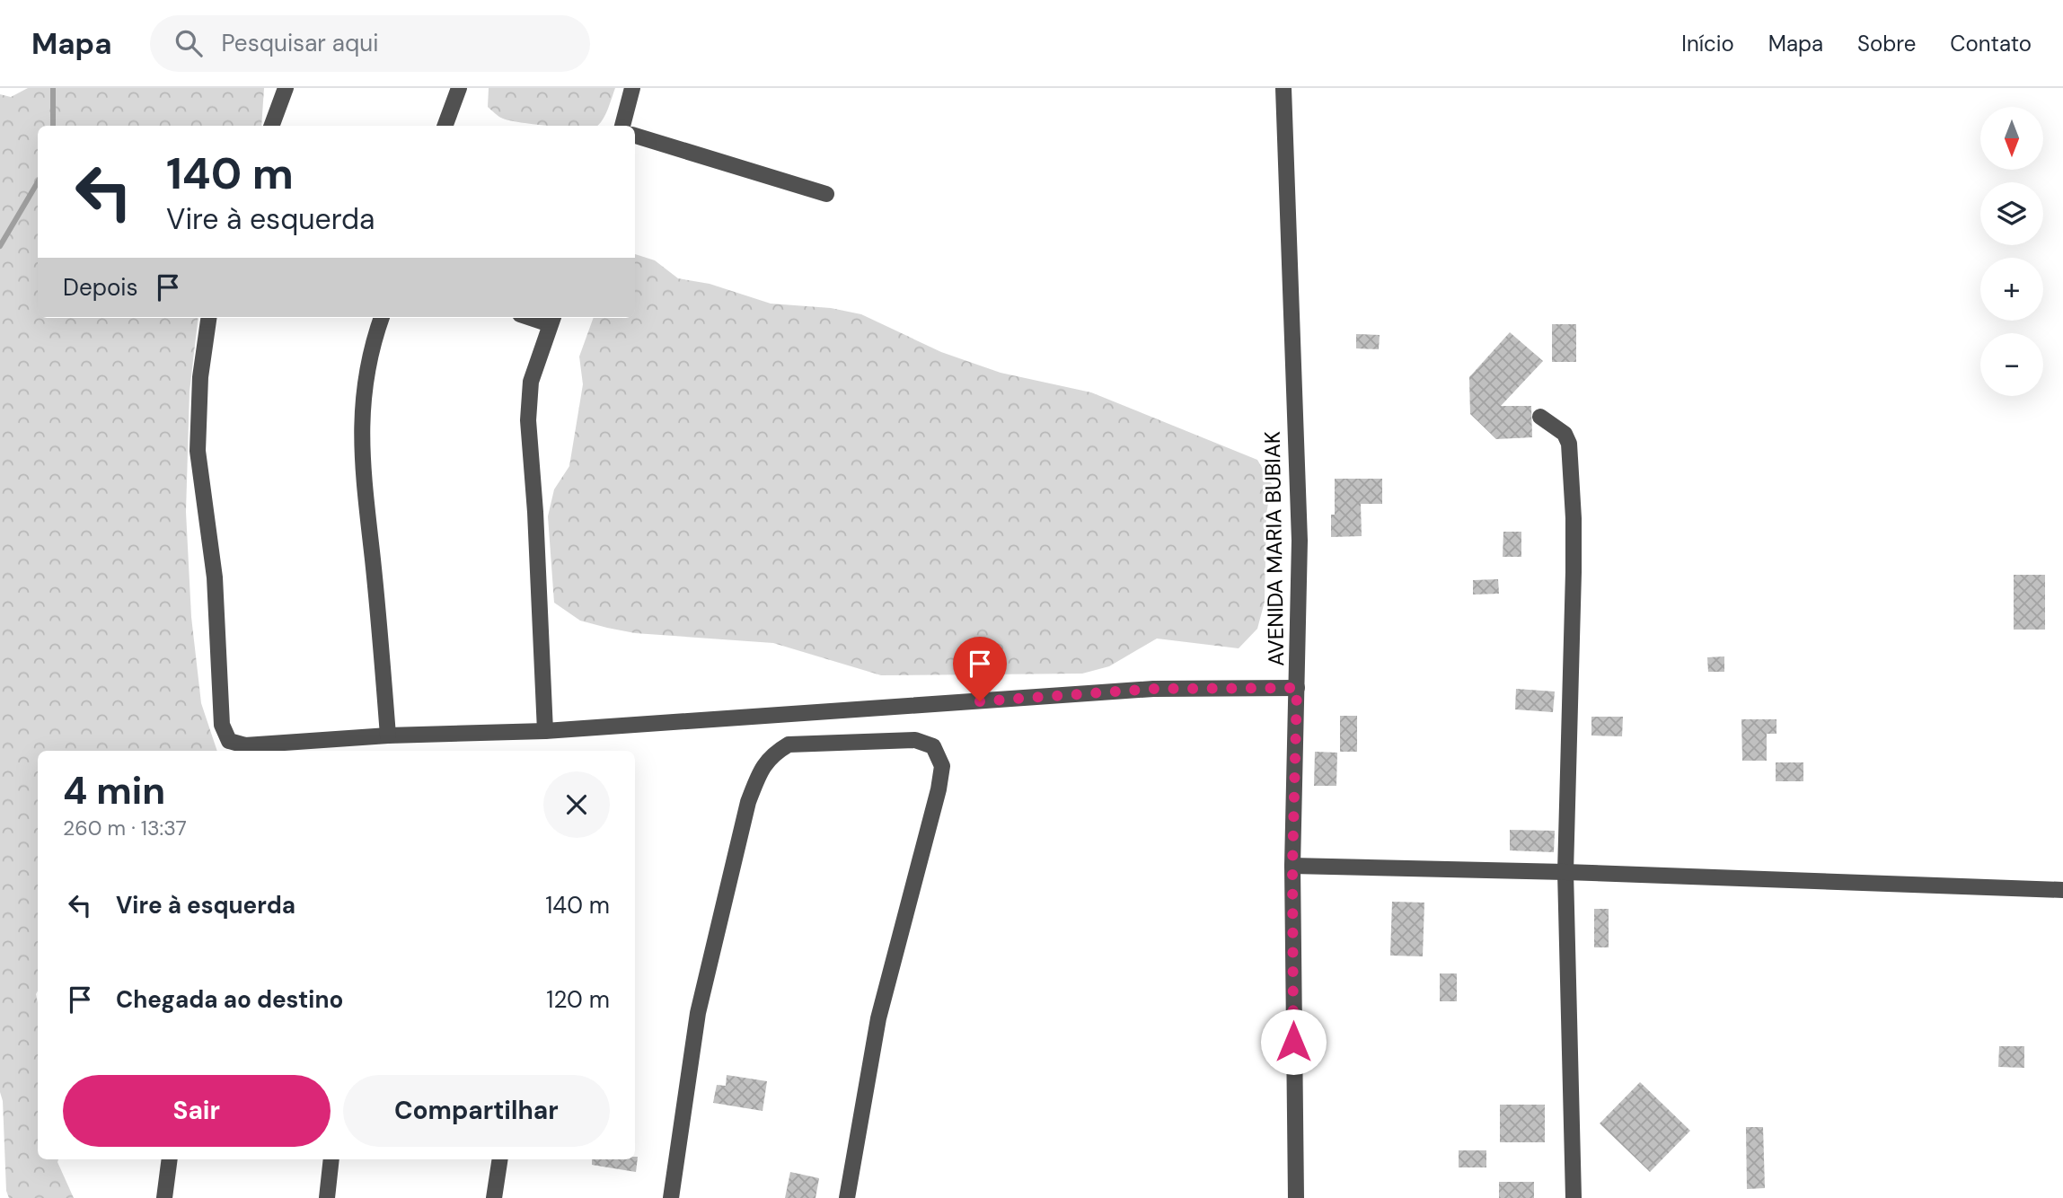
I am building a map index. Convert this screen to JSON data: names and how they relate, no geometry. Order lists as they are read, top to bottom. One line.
{"streets":{"street":["AVENIDA MARIA BUBIAK"]},"north":"bottom","page":{"header":"Mapa","search":"Pesquisar aqui","nav":["Início","Mapa","Sobre","Contato"],"map_buttons":["+","−"],"turn":["140 m","Vire à esquerda"],"then":"Depois","heading":["4 min","260 m · 13:37"],"list":[{"name":"Vire à esquerda","value":"140 m"},{"name":"Chegada ao destino","value":"120 m"}],"buttons":["Sair","Compartilhar"]}}
